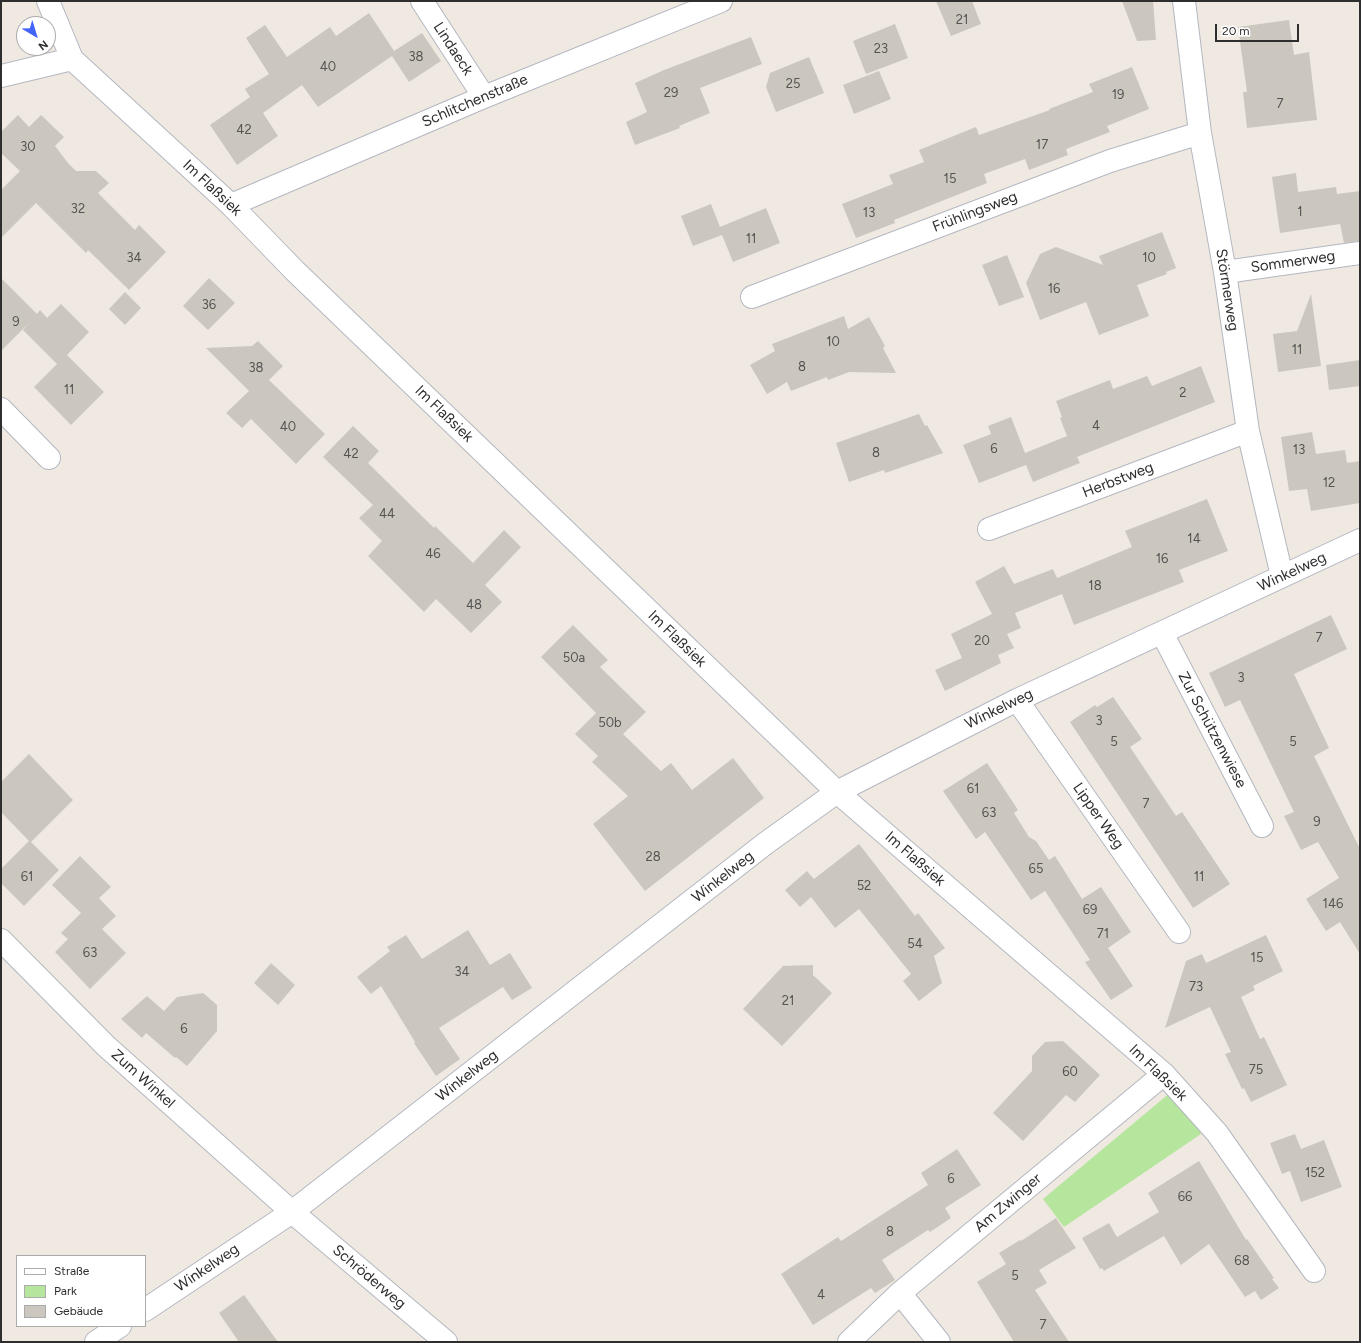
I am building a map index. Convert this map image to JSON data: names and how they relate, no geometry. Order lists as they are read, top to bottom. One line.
{"streets":{"street":["Lindaeck","Schlitchenstraße","Im Flaßsiek","Frühlingsweg","Sommerweg","Störmerweg","Herbstweg","Winkelweg","Zur Schützenwiese","Lipper Weg","Zum Winkel","Am Zwinger","Schröderweg"]},"crossings":[["Lindaeck","Schlitchenstraße"],["Schlitchenstraße","Im Flaßsiek"],["Im Flaßsiek","Winkelweg"],["Im Flaßsiek","Am Zwinger"],["Frühlingsweg","Störmerweg"],["Sommerweg","Störmerweg"],["Störmerweg","Herbstweg"],["Störmerweg","Winkelweg"],["Winkelweg","Zur Schützenwiese"],["Winkelweg","Lipper Weg"],["Winkelweg","Zum Winkel"],["Winkelweg","Schröderweg"],["Zum Winkel","Schröderweg"]],"house_numbers":["21","23","38","40","25","29","19","7","42","17","30","15","32","1","13","11","34","10","16","36","9","10","11","8","38","11","2","4","40","6","13","8","42","12","44","14","46","16","18","48","7","20","50a","3","3","50b","5","5","61","7","63","9","28","65","61","11","52","146","69","71","54","63","15","34","73","21","6","75","60","152","6","66","8","68","5","4","7"],"legend":["Straße","Park","Gebäude"],"scale_bar":"20 m","north":"bottom right"}
